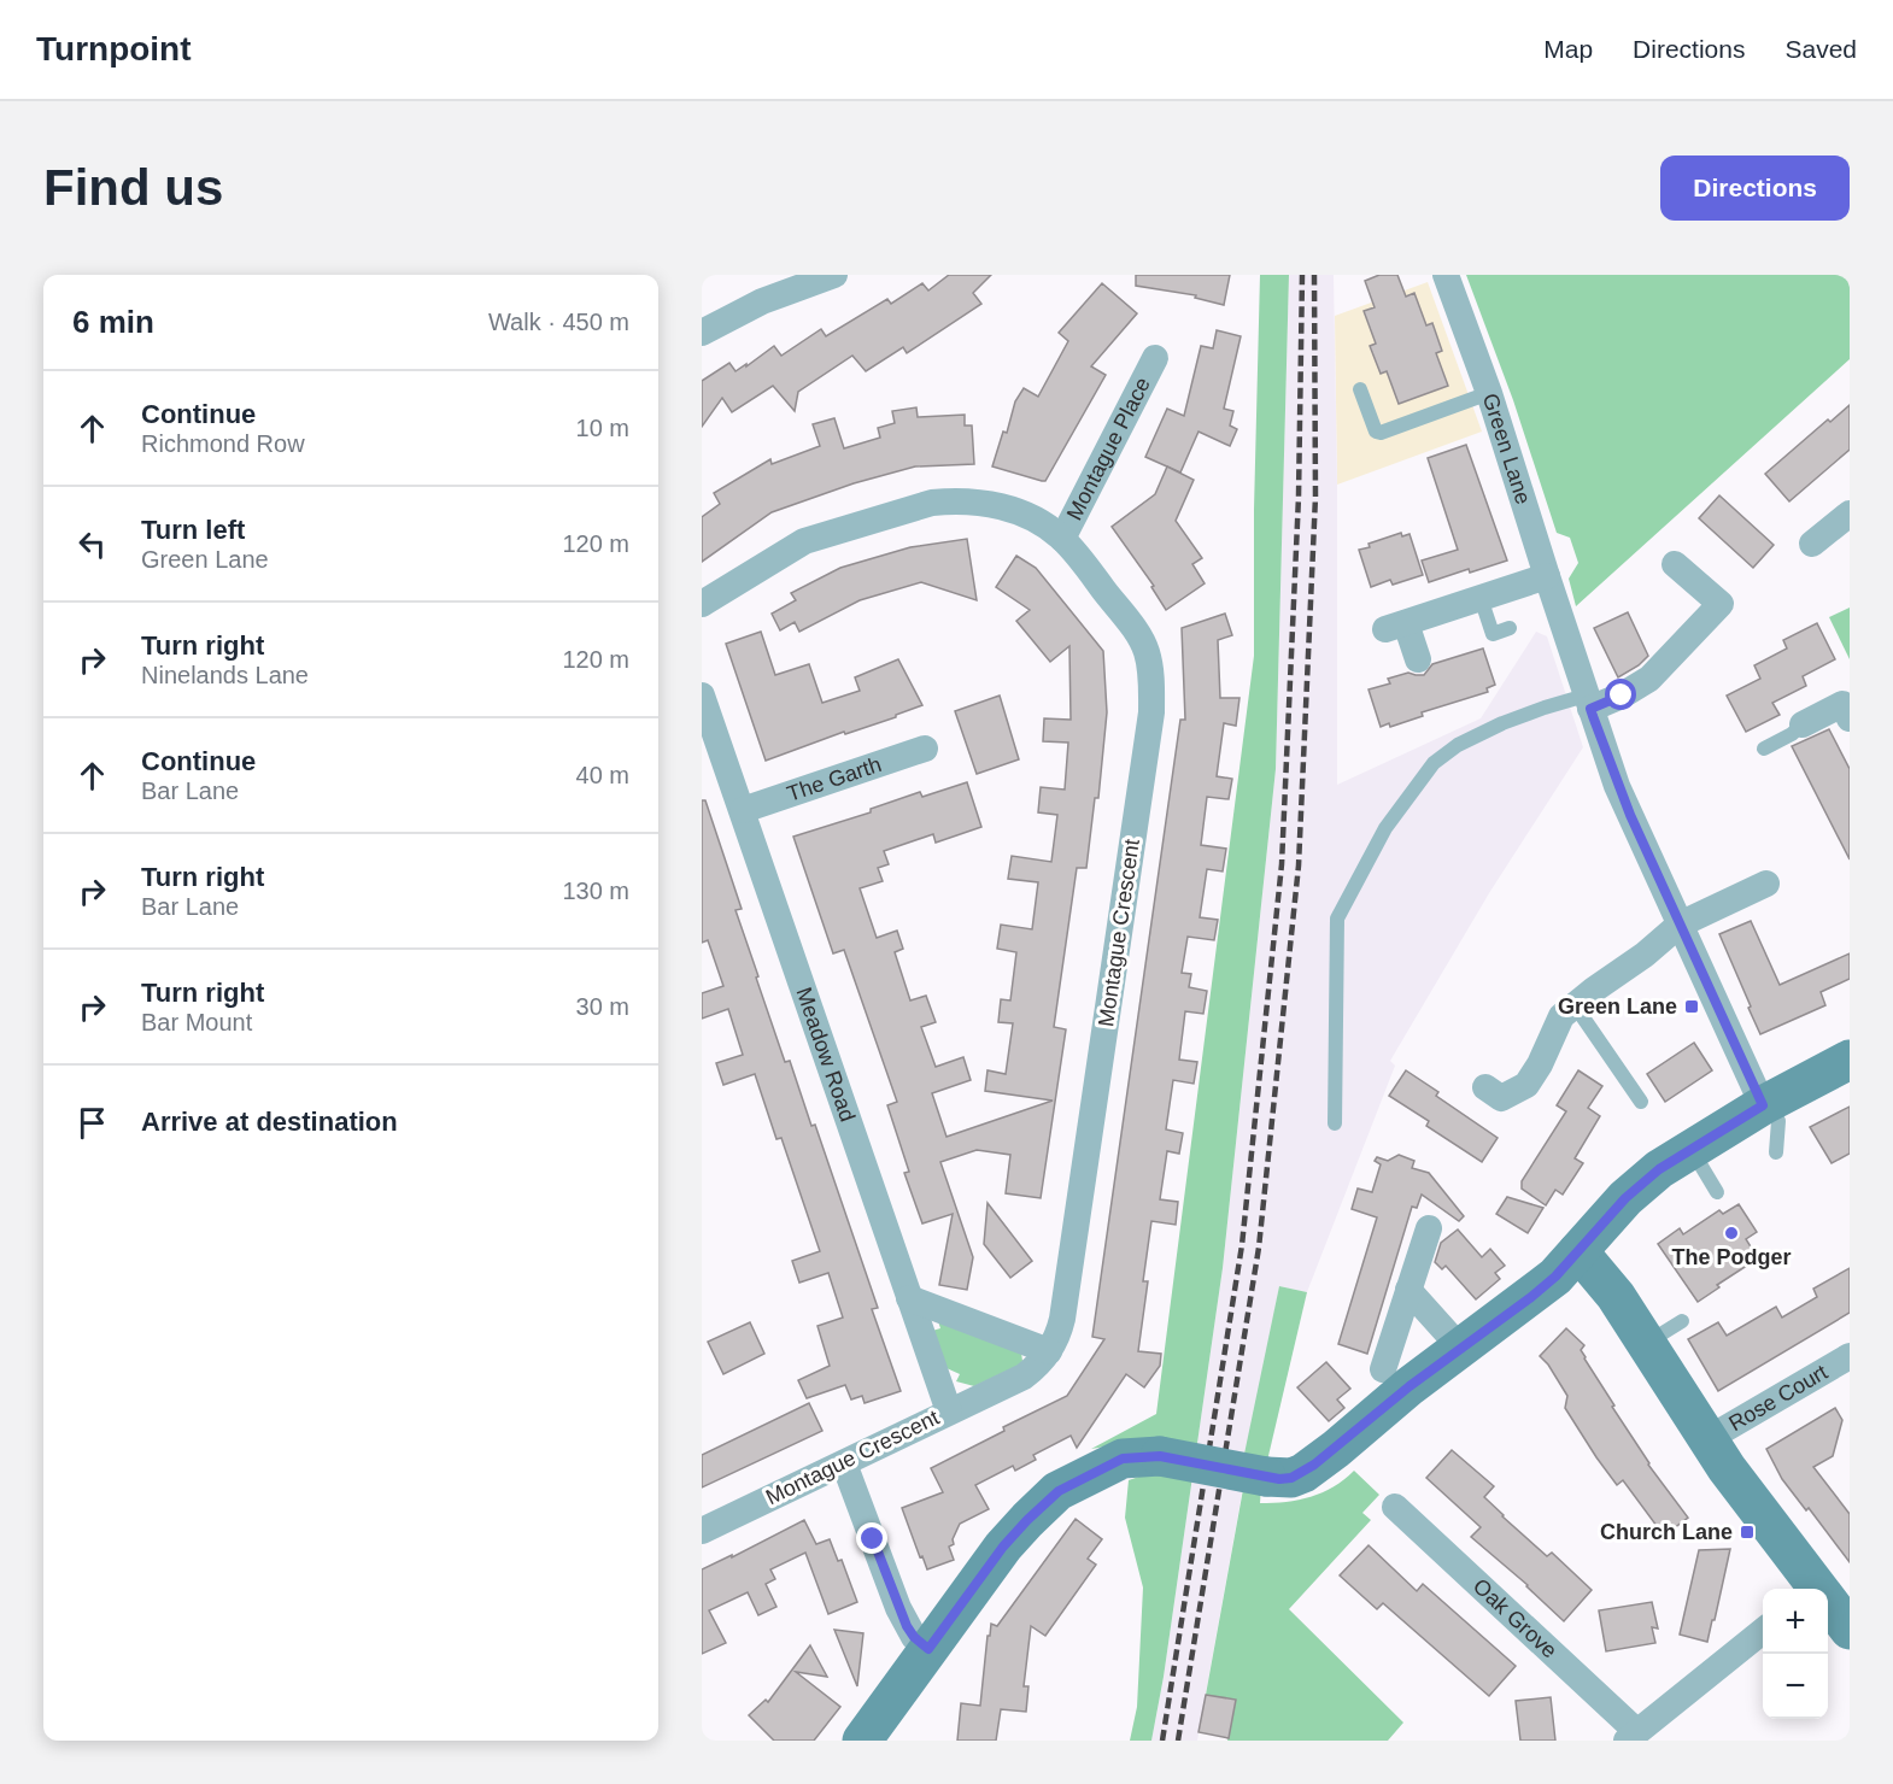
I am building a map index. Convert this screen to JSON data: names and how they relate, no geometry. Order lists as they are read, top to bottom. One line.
{"streets":{"street":["Montague Place","Green Lane","The Garth","Montague Crescent","Meadow Road","Rose Court","Oak Grove"]},"crossings":[["Montague Place","Montague Crescent"],["The Garth","Meadow Road"],["Montague Crescent","Meadow Road"]],"places":{"transit":["Green Lane","Church Lane"],"other":["The Podger"]},"page":{"header":"Turnpoint","nav":["Map","Directions","Saved"],"buttons":"Directions","title":"Find us","heading":["6 min","Walk · 450 m"],"list":[["Continue","Richmond Row","10 m"],["Turn left","Green Lane","120 m"],["Turn right","Ninelands Lane","120 m"],["Continue","Bar Lane","40 m"],["Turn right","Bar Lane","130 m"],["Turn right","Bar Mount","30 m"],"Arrive at destination"],"map_buttons":["+","−"]}}
